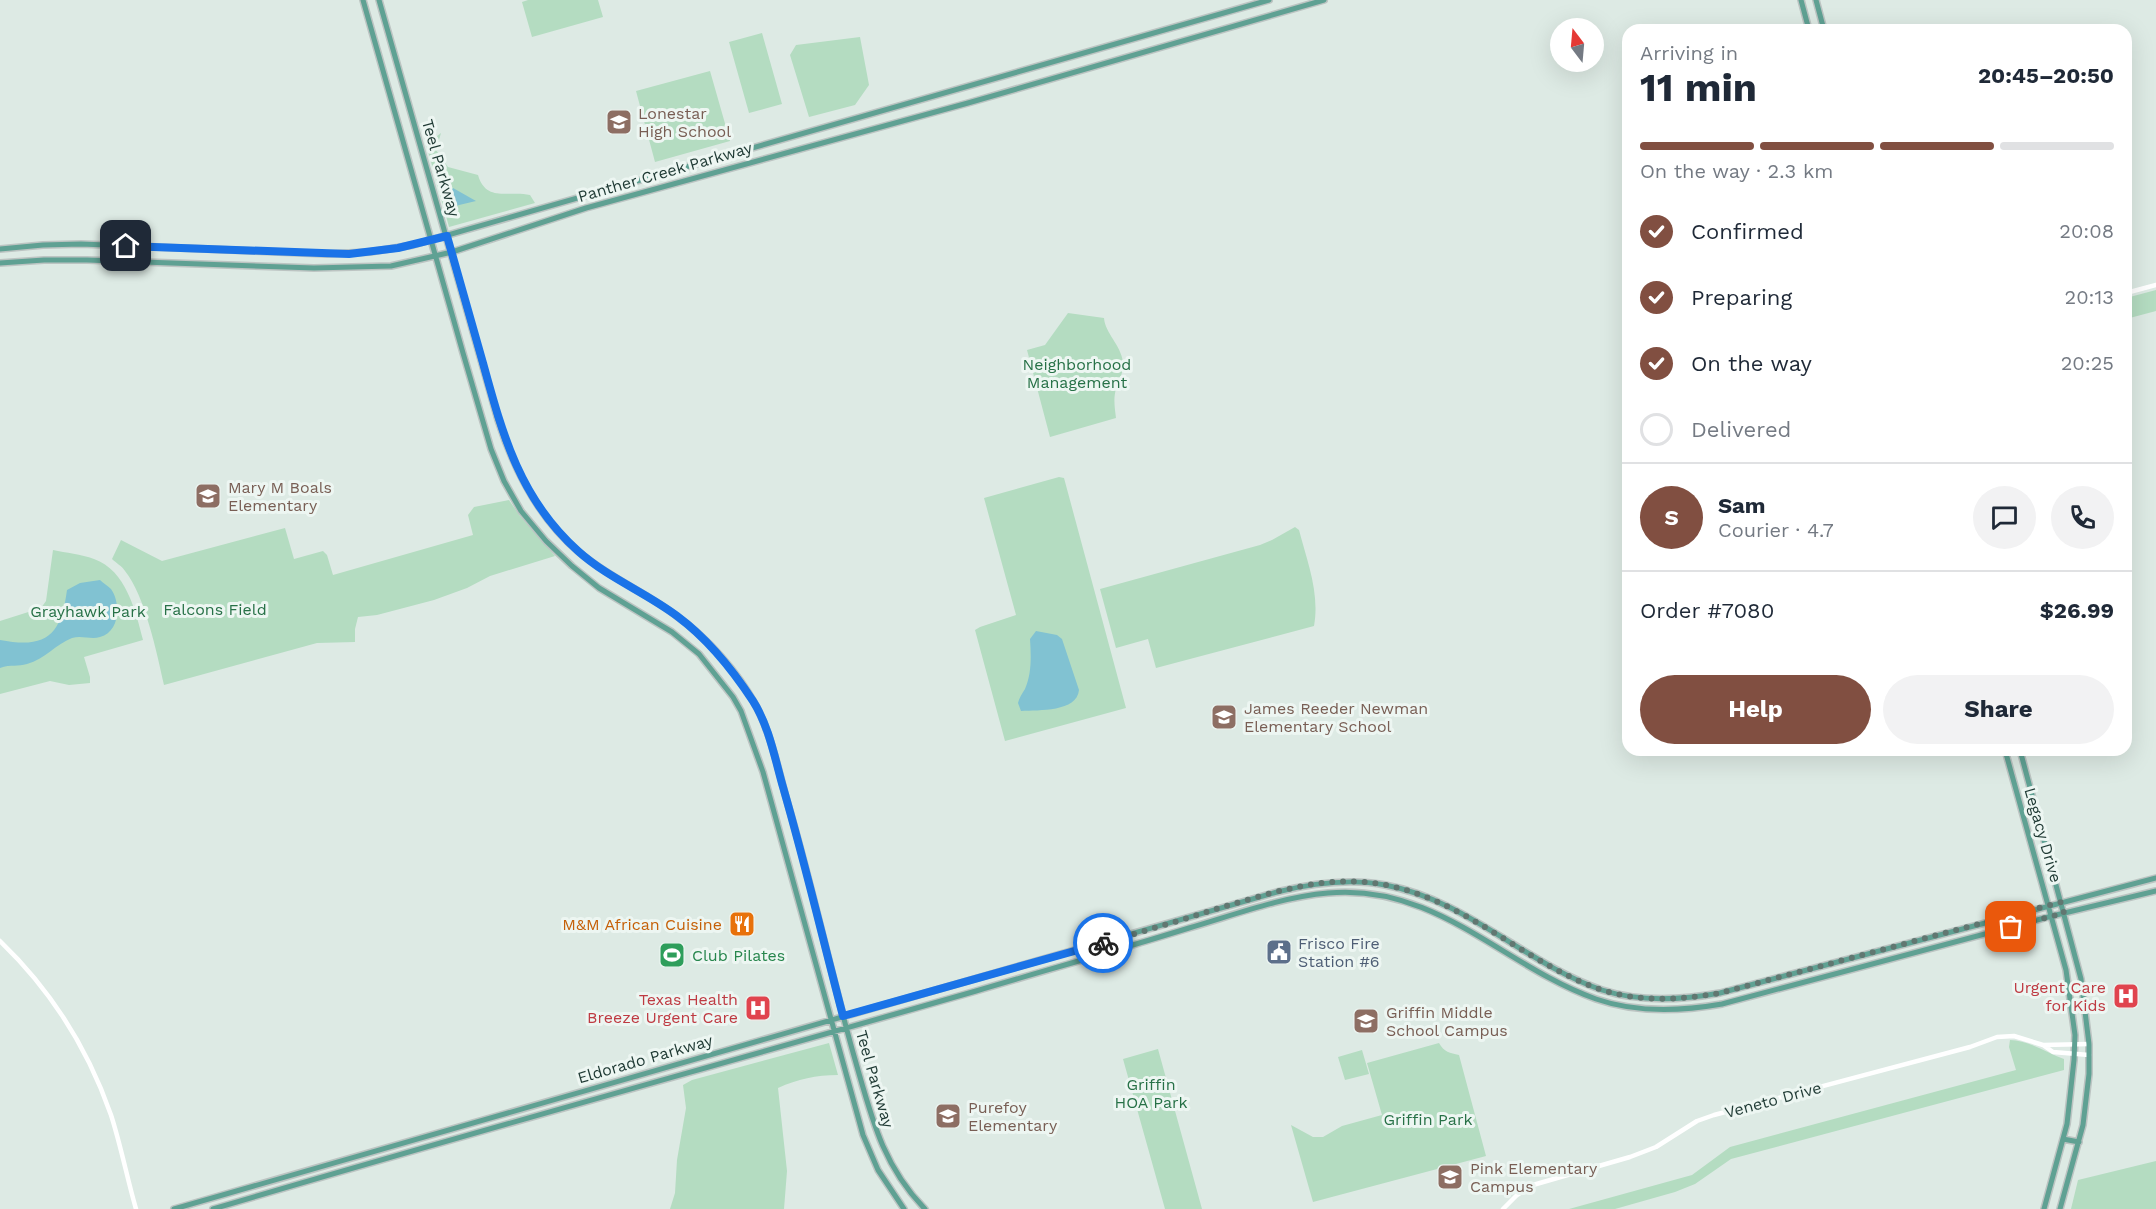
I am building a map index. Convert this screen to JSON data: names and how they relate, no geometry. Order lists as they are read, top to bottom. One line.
{"streets":{"main road":["Teel Parkway","Panther Creek Parkway","Legacy Drive","Eldorado Parkway"],"street":["Veneto Drive"]},"crossings":[["Teel Parkway","Panther Creek Parkway"],["Teel Parkway","Eldorado Parkway"],["Legacy Drive","Eldorado Parkway"],["Legacy Drive","Veneto Drive"]],"parks":["Neighborhood Management","Falcons Field","Grayhawk Park","Griffin HOA Park","Griffin Park"],"places":{"school or university":["Lonestar High School","Mary M Boals Elementary","James Reeder Newman Elementary School","Griffin Middle School Campus","Purefoy Elementary","Pink Elementary Campus"],"restaurant":["M&M African Cuisine"],"public building":["Frisco Fire Station #6"],"sports":["Club Pilates"],"hospital":["Urgent Care for Kids","Texas Health Breeze Urgent Care"]},"north":"top","page":{"heading":["11 min","Arriving in","20:45–20:50"],"panel":["Sam","Courier · 4.7","Order #7080","$26.99"],"bar":"On the way · 2.3 km","list":[["Confirmed","20:08"],["Preparing","20:13"],["On the way","20:25"],"Delivered"],"round":"S","buttons":["Help","Share"]}}
